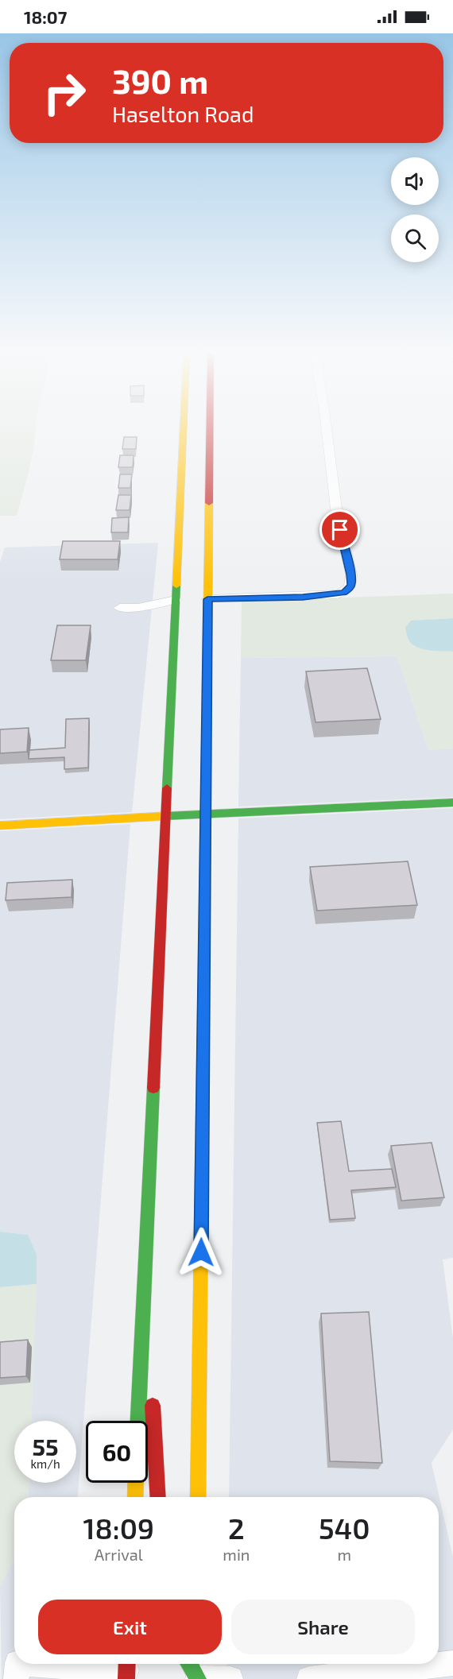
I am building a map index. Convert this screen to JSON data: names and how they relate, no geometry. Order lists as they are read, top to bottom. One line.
{"page":{"status":"18:07","turn":["390 m","Haselton Road"],"speed":"55 km/h","limit":"60","eta":["18:09","Arrival","2","min","540","m"],"buttons":["Exit","Share"]}}
